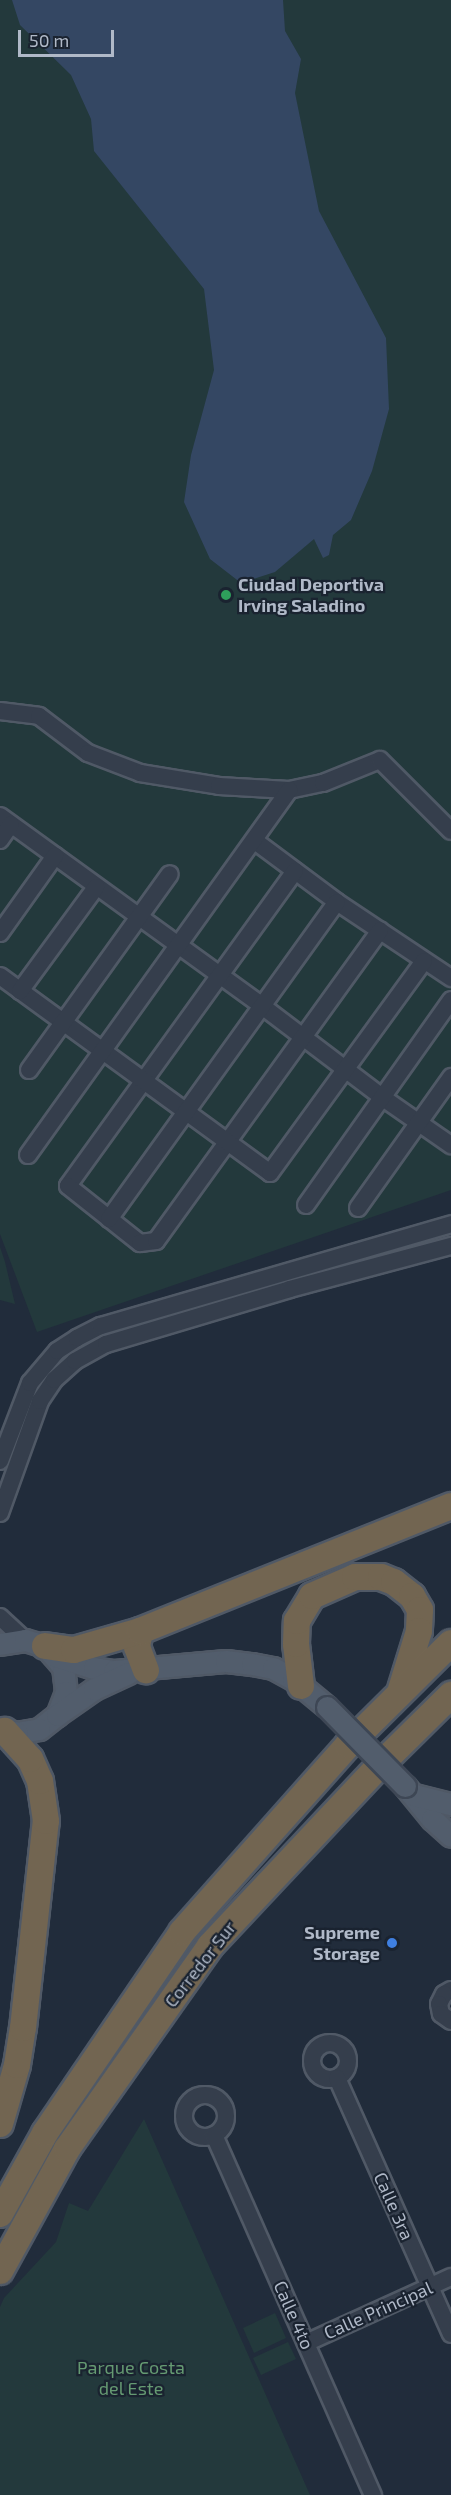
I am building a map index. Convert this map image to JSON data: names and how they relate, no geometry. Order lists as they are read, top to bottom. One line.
{"streets":{"highway":["Corredor Sur"],"street":["Calle 3ra","Calle Principal","Calle 4to"]},"crossings":[["Calle 3ra","Calle Principal"],["Calle Principal","Calle 4to"]],"parks":["Parque Costa del Este"],"places":["Ciudad Deportiva Irving Saladino","Supreme Storage"],"scale_bar":"50 m"}
